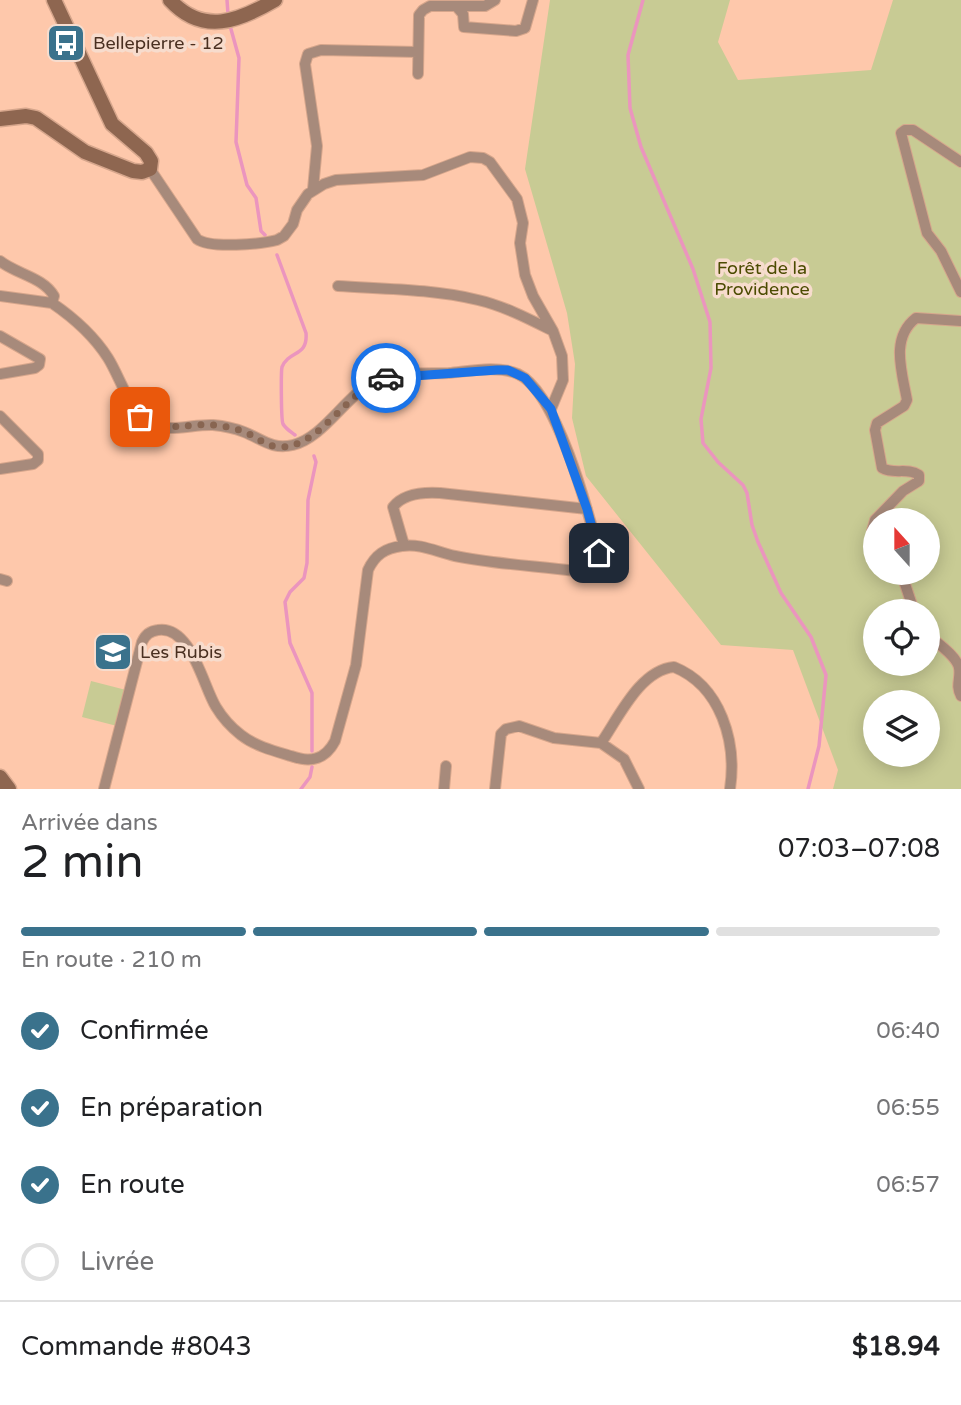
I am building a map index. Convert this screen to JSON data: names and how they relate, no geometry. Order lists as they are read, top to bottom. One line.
{"parks":["Forêt de la Providence"],"places":{"bus stop":["Bellepierre - 12"],"school or university":["Les Rubis"]},"north":"top","page":{"heading":["2 min","Arrivée dans","07:03–07:08"],"panel":["Commande #8043","$18.94"],"bar":"En route · 210 m","list":[["Confirmée","06:40"],["En préparation","06:55"],["En route","06:57"],"Livrée"]}}
